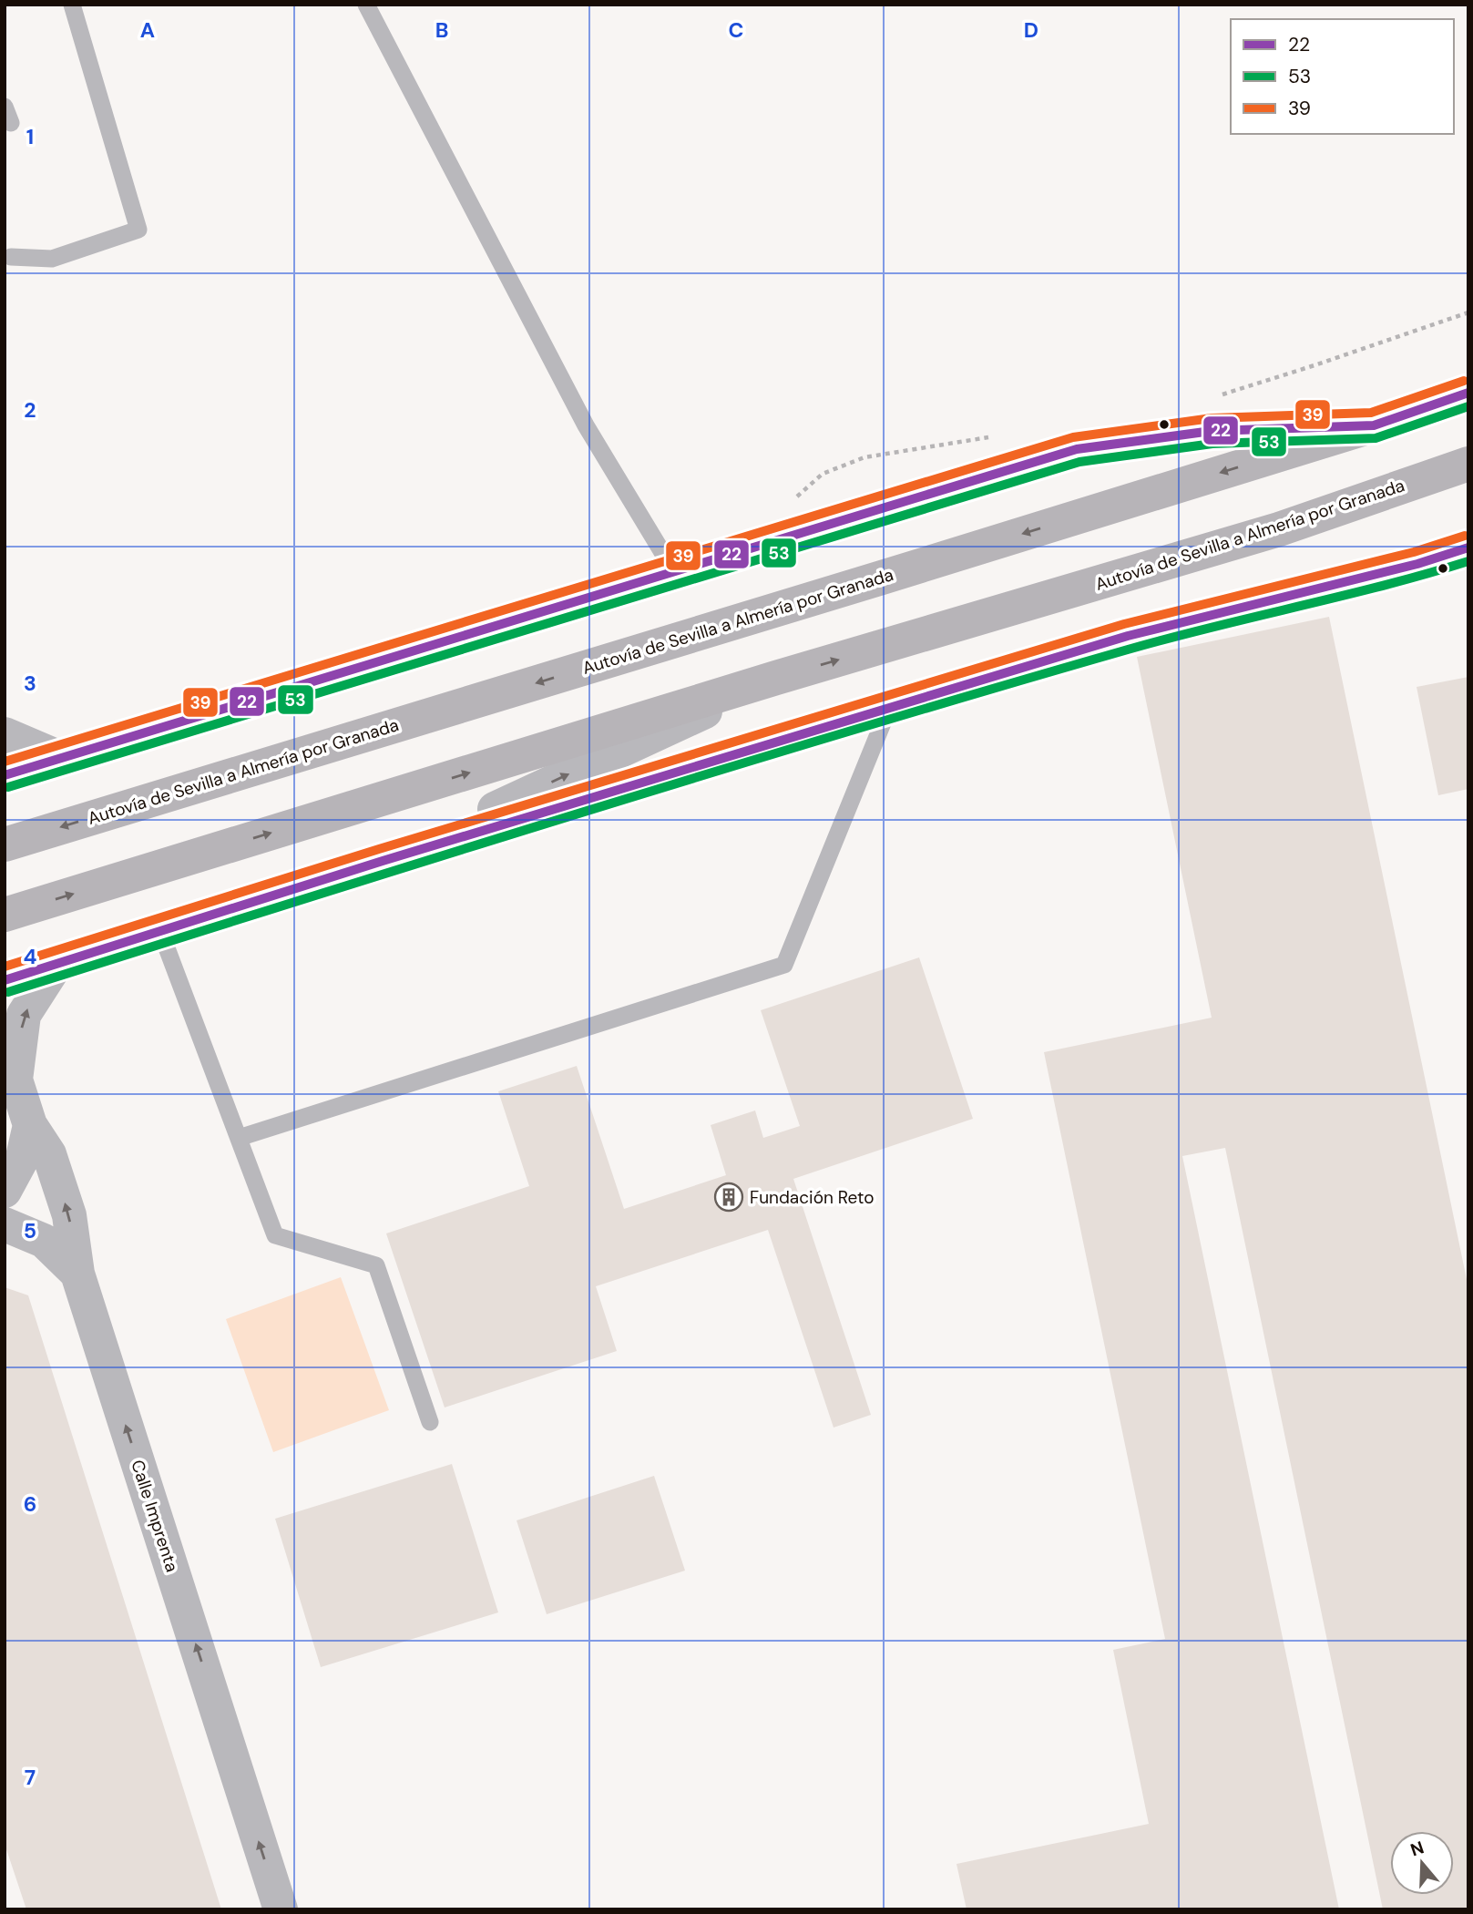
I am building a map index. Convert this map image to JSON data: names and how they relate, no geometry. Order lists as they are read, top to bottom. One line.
{"streets":{"highway":["Autovía de Sevilla a Almería por Granada"],"street":["Calle Imprenta"]},"one_way":["Calle Imprenta"],"places":{"building":["Fundación Reto"]},"lines":["transit line 39","transit line 22","transit line 53"],"legend":["22","53","39"],"north":"top","grid":{"columns":["A","B","C","D"],"rows":["1","2","3","4","5","6","7"]}}
